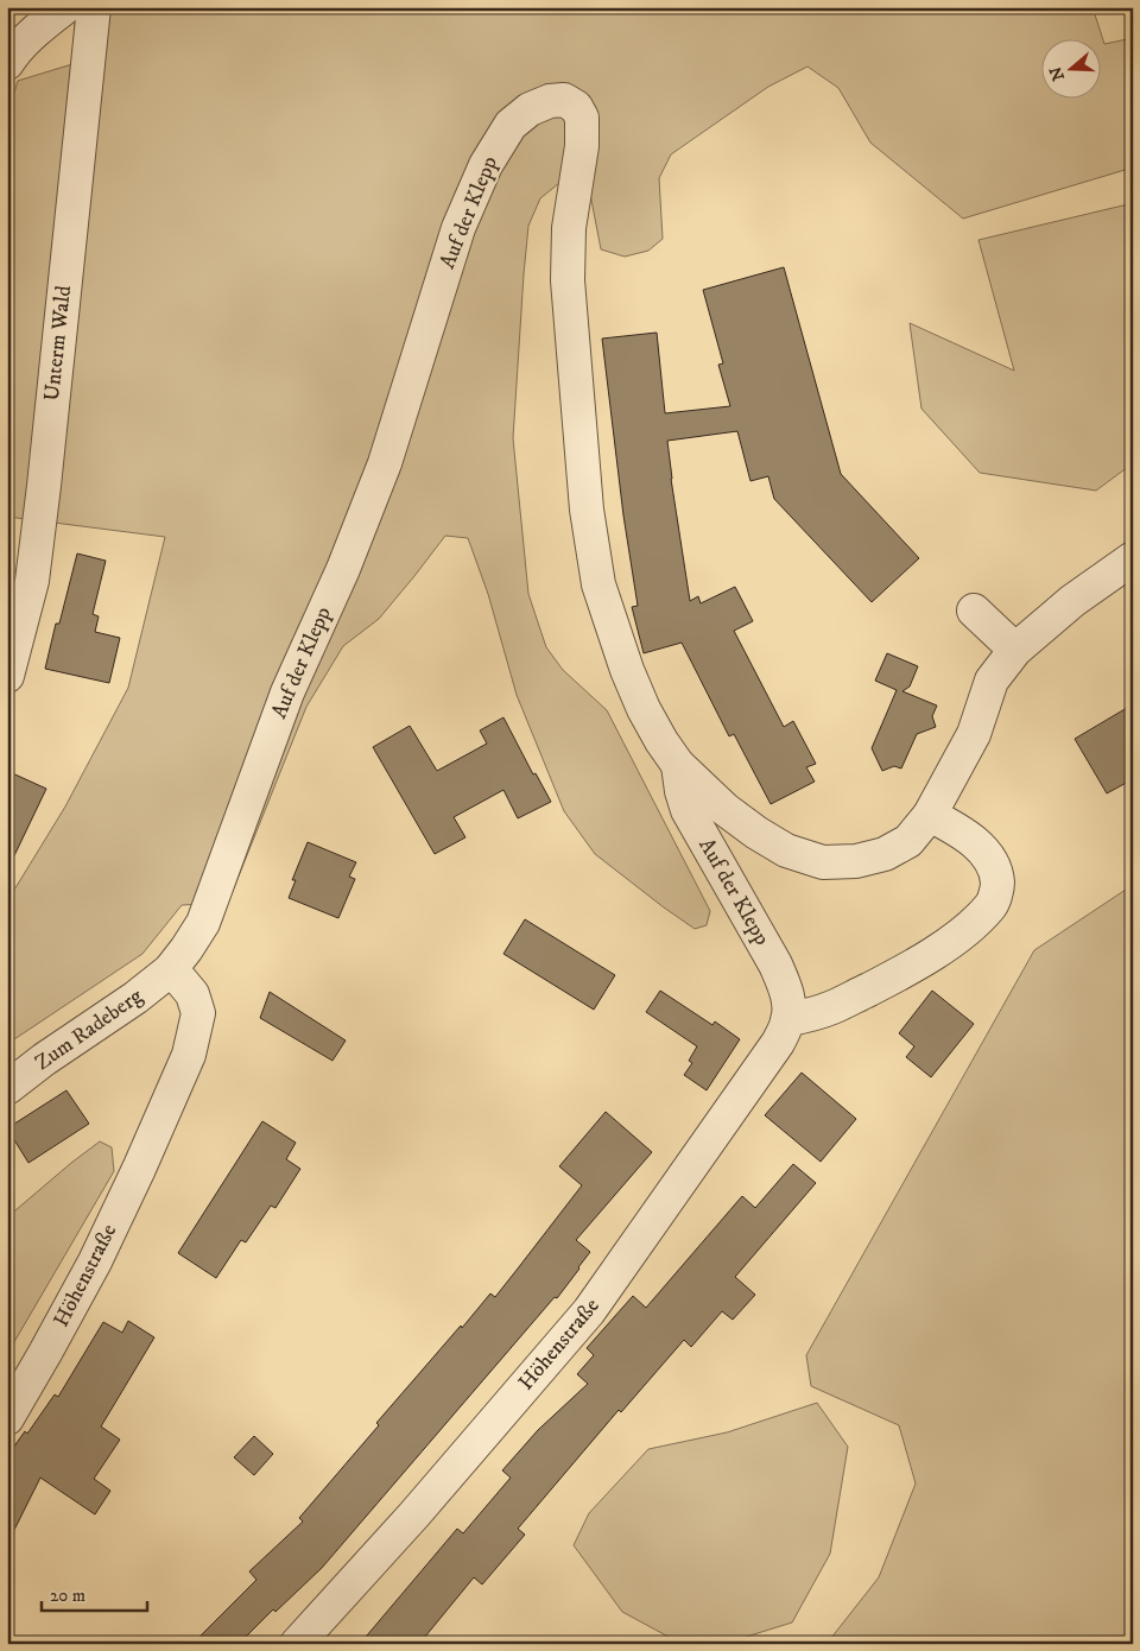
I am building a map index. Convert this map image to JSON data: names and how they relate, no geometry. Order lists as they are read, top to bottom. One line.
{"streets":{"street":["Auf der Klepp","Unterm Wald","Zum Radeberg","Höhenstraße"]},"crossings":[["Auf der Klepp","Zum Radeberg"],["Auf der Klepp","Höhenstraße"],["Zum Radeberg","Höhenstraße"]],"scale_bar":"20 m","north":"left"}
